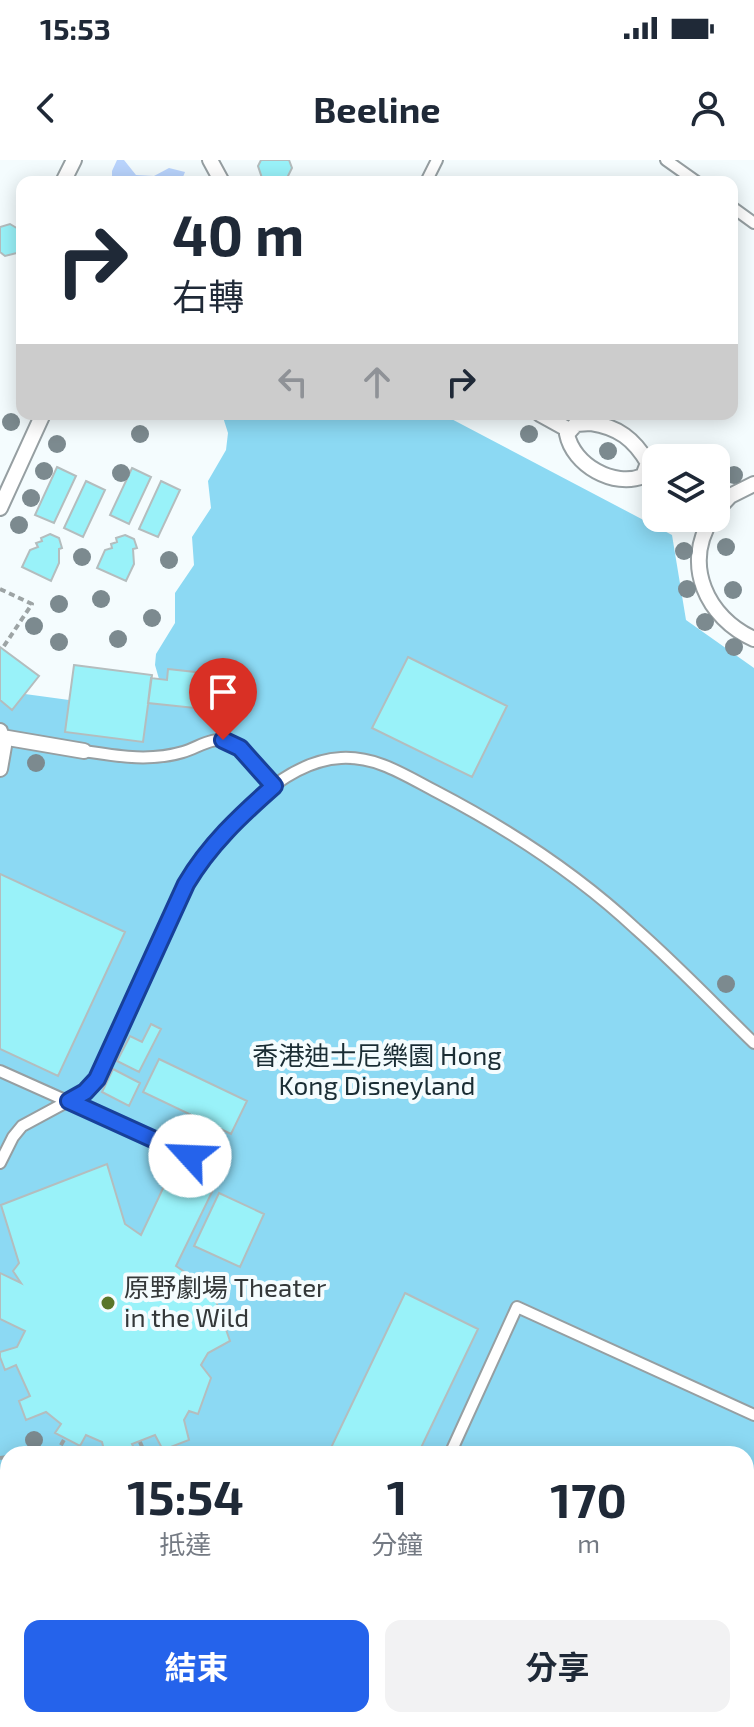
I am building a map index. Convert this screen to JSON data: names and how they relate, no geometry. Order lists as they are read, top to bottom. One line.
{"parks":["香港迪士尼樂園 Hong Kong Disneyland"],"places":["原野劇場 Theater in the Wild"],"page":{"status":"15:53","header":"Beeline","turn":["40 m","右轉"],"eta":["15:54","抵達","1","分鐘","170","m"],"buttons":["結束","分享"]}}
